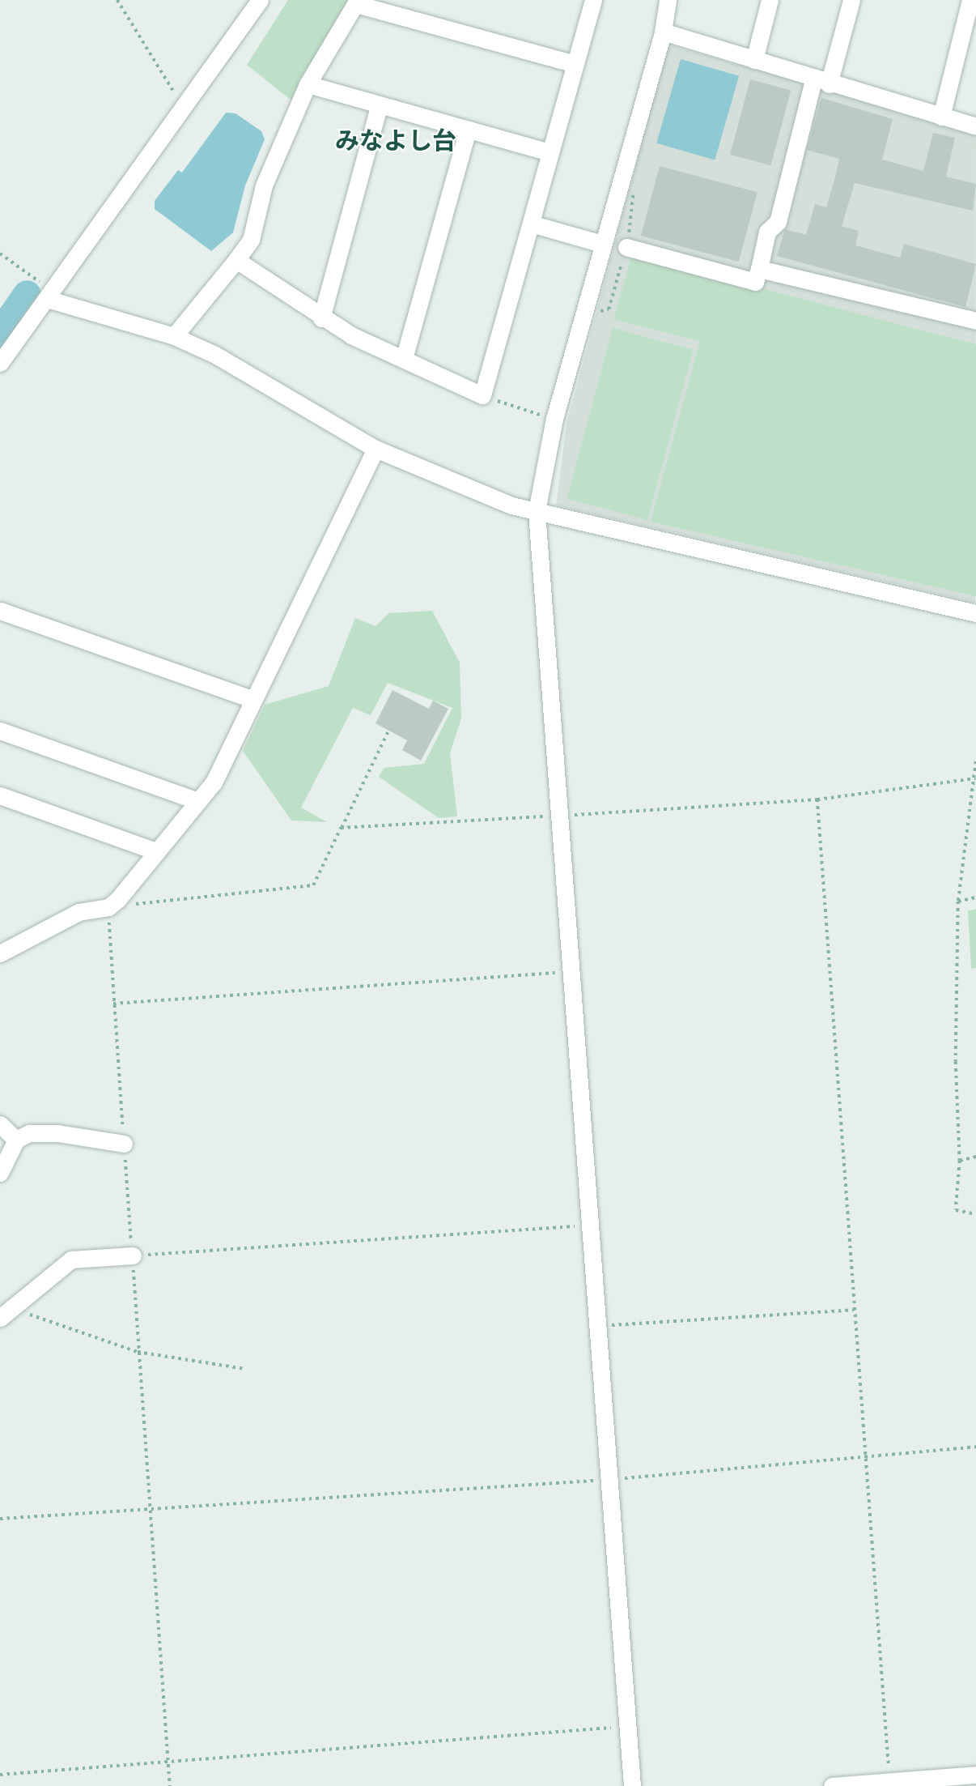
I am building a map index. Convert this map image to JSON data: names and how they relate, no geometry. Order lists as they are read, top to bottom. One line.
{"districts":["みなよし台"]}
